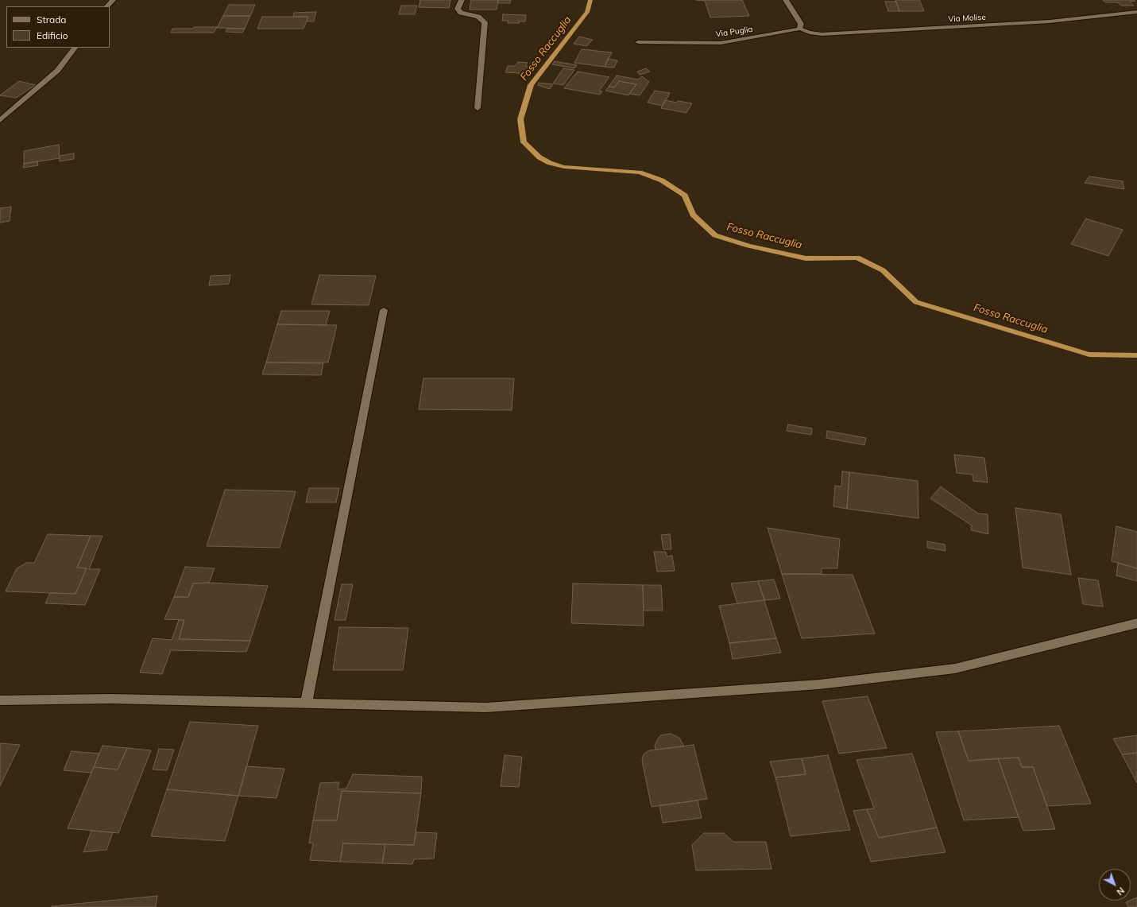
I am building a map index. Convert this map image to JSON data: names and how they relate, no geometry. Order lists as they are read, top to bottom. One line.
{"streets":{"street":["Via Molise","Via Puglia"]},"crossings":[["Via Molise","Via Puglia"]],"water":["Fosso Raccuglia"],"legend":["Strada","Edificio"],"north":"bottom right"}
